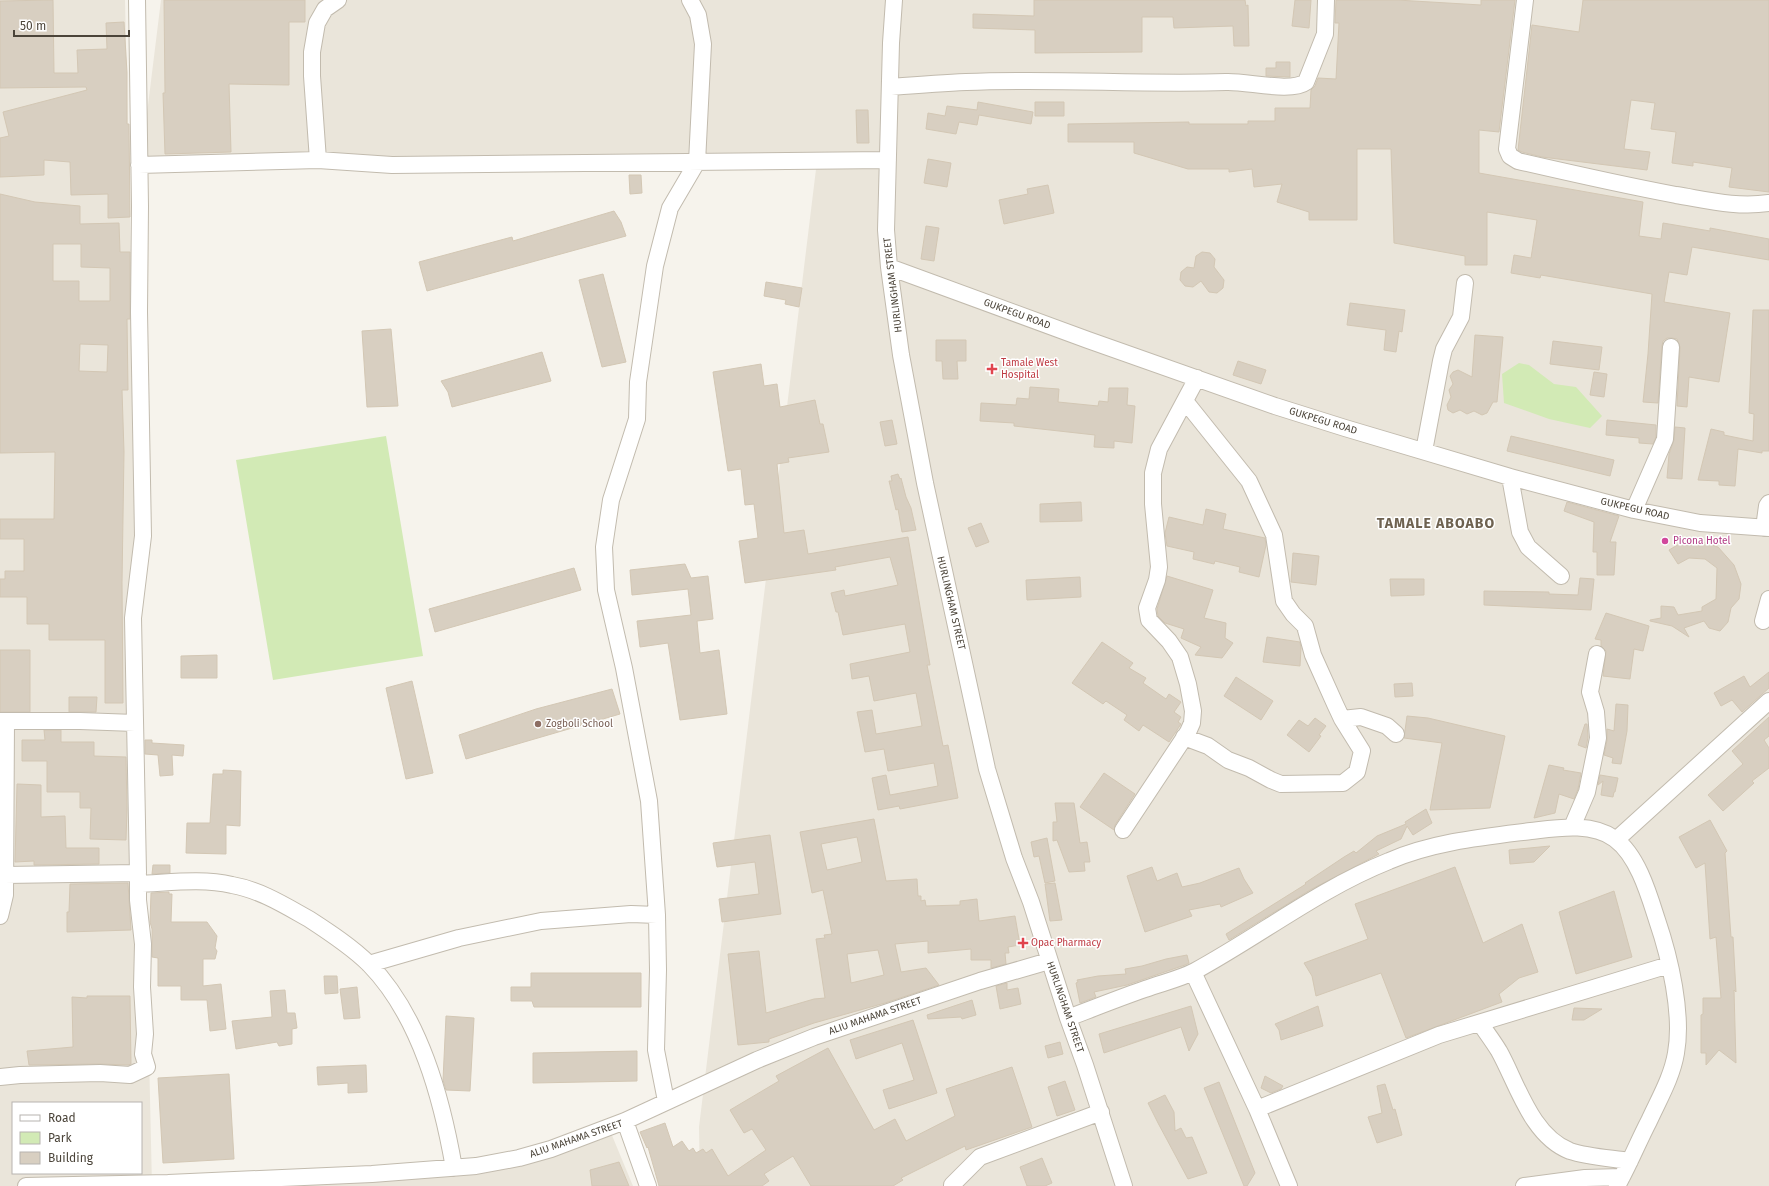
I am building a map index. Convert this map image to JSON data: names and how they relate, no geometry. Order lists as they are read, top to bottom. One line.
{"streets":{"street":["HURLINGHAM STREET","GUKPEGU ROAD","ALIU MAHAMA STREET"]},"crossings":[["HURLINGHAM STREET","GUKPEGU ROAD"],["HURLINGHAM STREET","ALIU MAHAMA STREET"]],"districts":["TAMALE ABOABO"],"places":{"health":["Tamale West Hospital","Opac Pharmacy"],"other":["Picona Hotel","Zogboli School"]},"legend":["Road","Park","Building"],"scale_bar":"50 m"}
